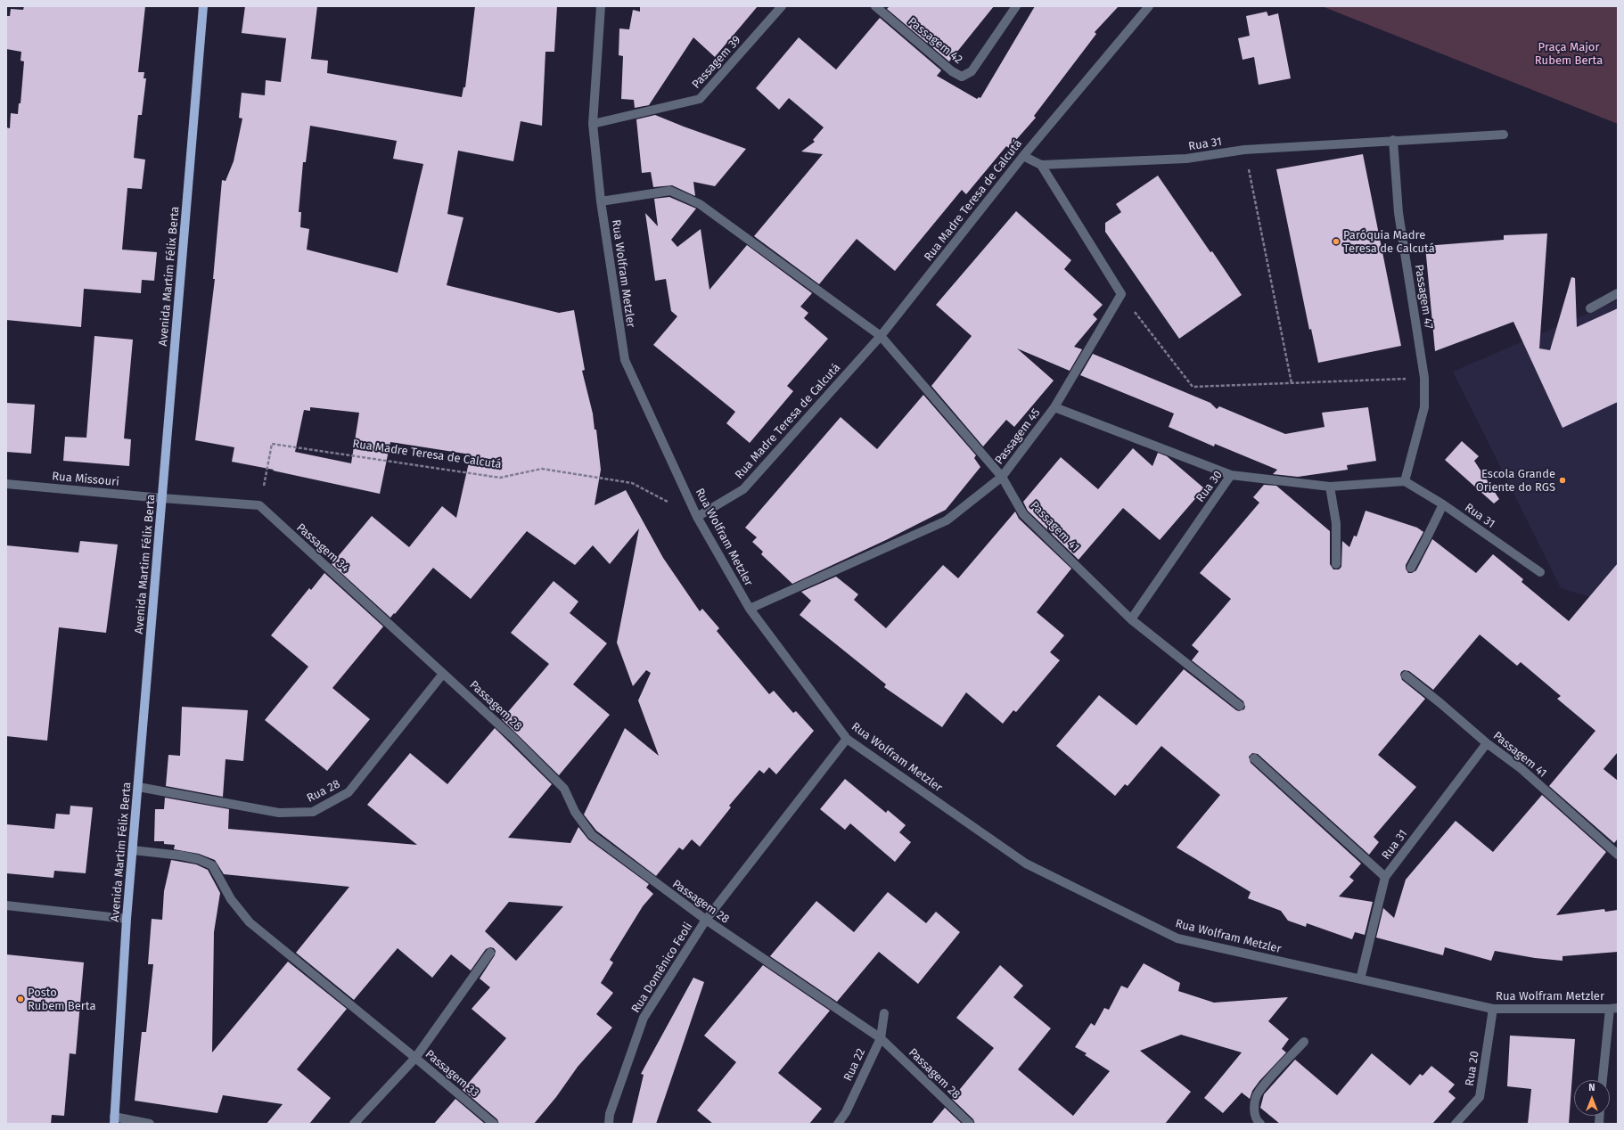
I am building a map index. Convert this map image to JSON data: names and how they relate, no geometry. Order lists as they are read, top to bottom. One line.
{"streets":{"main road":["Avenida Martim Félix Berta"],"street":["Passagem 42","Passagem 39","Rua 31","Rua Madre Teresa de Calcutá","Rua Wolfram Metzler","Passagem 47","Passagem 45","Rua Missouri","Rua 30","Passagem 41","Passagem 34","Passagem 28","Rua 28","Rua Domênico Feoli","Rua 22","Rua 20","Passagem 33"]},"crossings":[["Passagem 39","Rua Wolfram Metzler"],["Rua 31","Rua Madre Teresa de Calcutá"],["Rua 31","Rua Wolfram Metzler"],["Rua 31","Passagem 47"],["Rua 31","Rua 30"],["Rua 31","Passagem 41"],["Rua Madre Teresa de Calcutá","Rua Wolfram Metzler"],["Rua Madre Teresa de Calcutá","Passagem 41"],["Rua Madre Teresa de Calcutá","Passagem 34"],["Rua Wolfram Metzler","Passagem 45"],["Rua Wolfram Metzler","Passagem 41"],["Rua Wolfram Metzler","Rua Domênico Feoli"],["Rua Wolfram Metzler","Rua 20"],["Avenida Martim Félix Berta","Rua Missouri"],["Avenida Martim Félix Berta","Rua 28"],["Passagem 47","Rua 30"],["Passagem 45","Passagem 41"],["Rua 30","Passagem 41"],["Passagem 34","Passagem 28"],["Passagem 34","Rua 28"],["Passagem 28","Rua 28"],["Passagem 28","Rua Domênico Feoli"],["Passagem 28","Rua 22"]],"parks":["Praça Major Rubem Berta"],"places":["Paróquia Madre Teresa de Calcutá","Escola Grande Oriente do RGS","Posto Rubem Berta"],"north":"top"}
